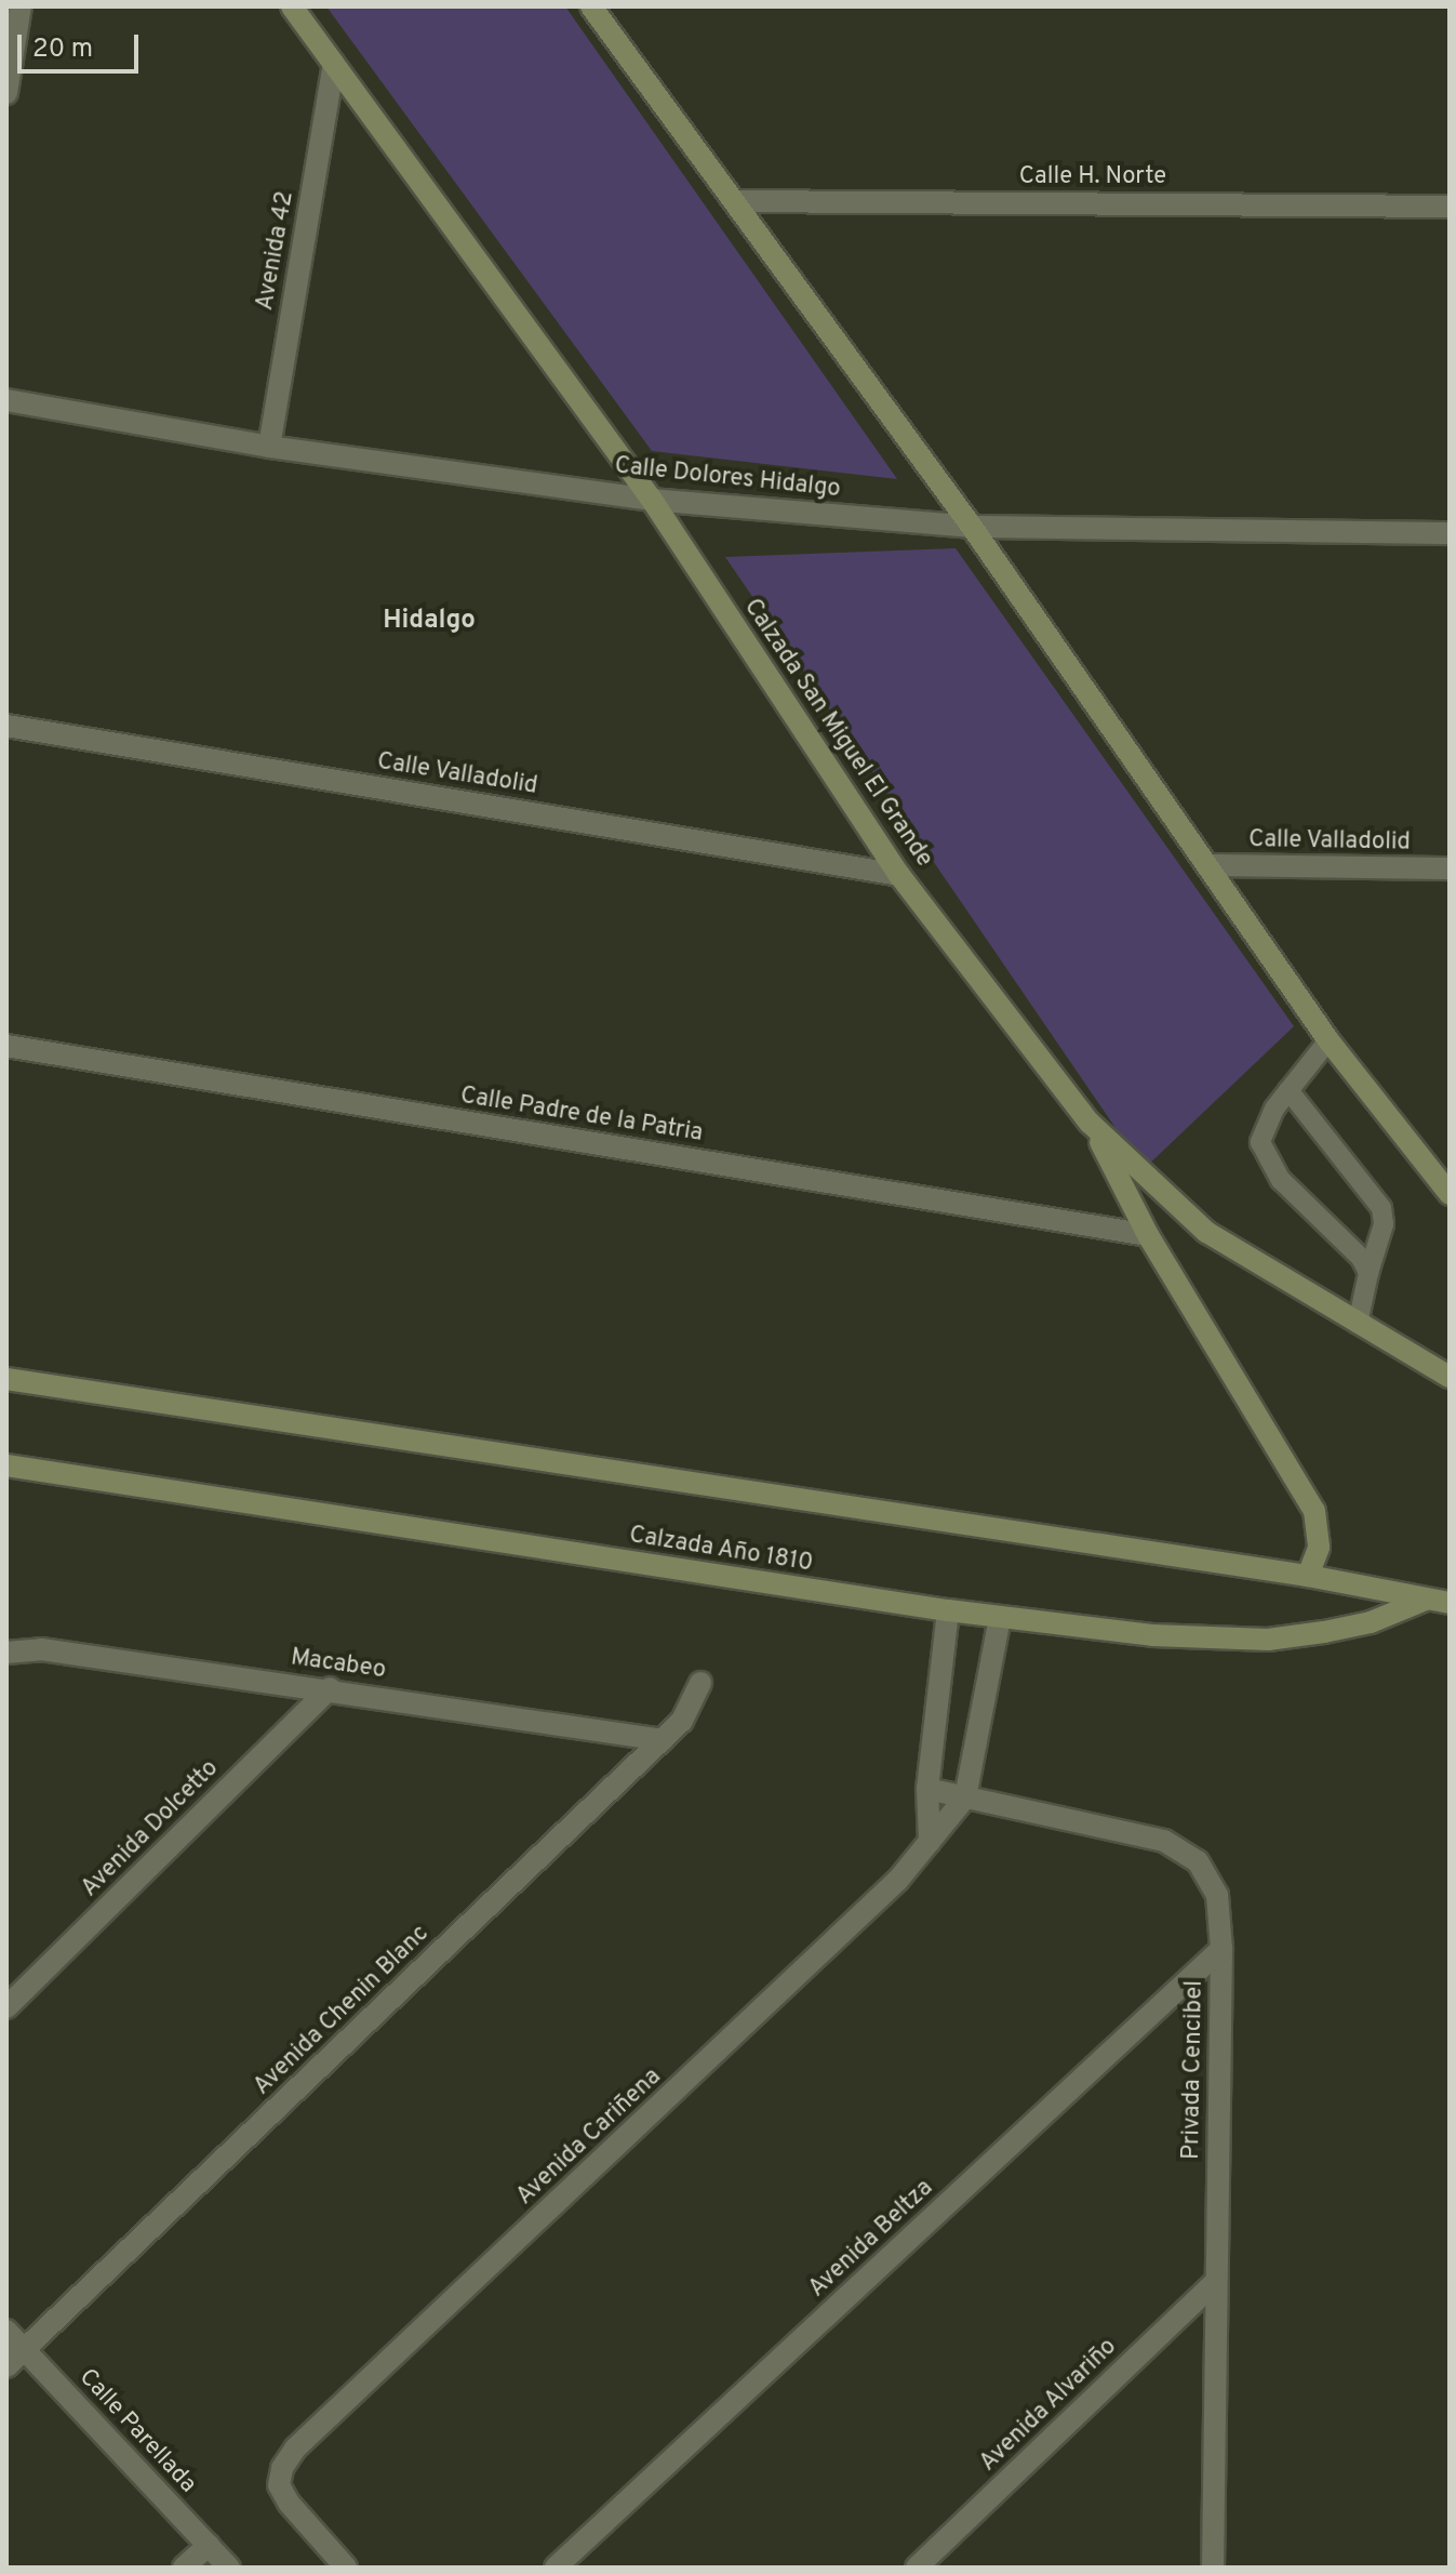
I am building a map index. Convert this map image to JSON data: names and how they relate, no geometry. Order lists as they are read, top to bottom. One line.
{"streets":{"street":["Calle H. Norte","Avenida 42","Calle Dolores Hidalgo","Calzada San Miguel El Grande","Calle Valladolid","Calle Padre de la Patria","Calzada Año 1810","Macabeo","Avenida Dolcetto","Avenida Chenin Blanc","Privada Cencibel","Avenida Cariñena","Avenida Beltza","Avenida Alvariño","Calle Parellada"]},"crossings":[["Avenida 42","Calle Dolores Hidalgo"],["Avenida 42","Calzada San Miguel El Grande"],["Calle Dolores Hidalgo","Calzada San Miguel El Grande"],["Calzada San Miguel El Grande","Calle Valladolid"],["Calzada Año 1810","Avenida Cariñena"],["Macabeo","Avenida Dolcetto"],["Macabeo","Avenida Chenin Blanc"],["Avenida Chenin Blanc","Calle Parellada"],["Privada Cencibel","Avenida Cariñena"],["Privada Cencibel","Avenida Beltza"],["Privada Cencibel","Avenida Alvariño"]],"districts":["Hidalgo"],"scale_bar":"20 m"}
